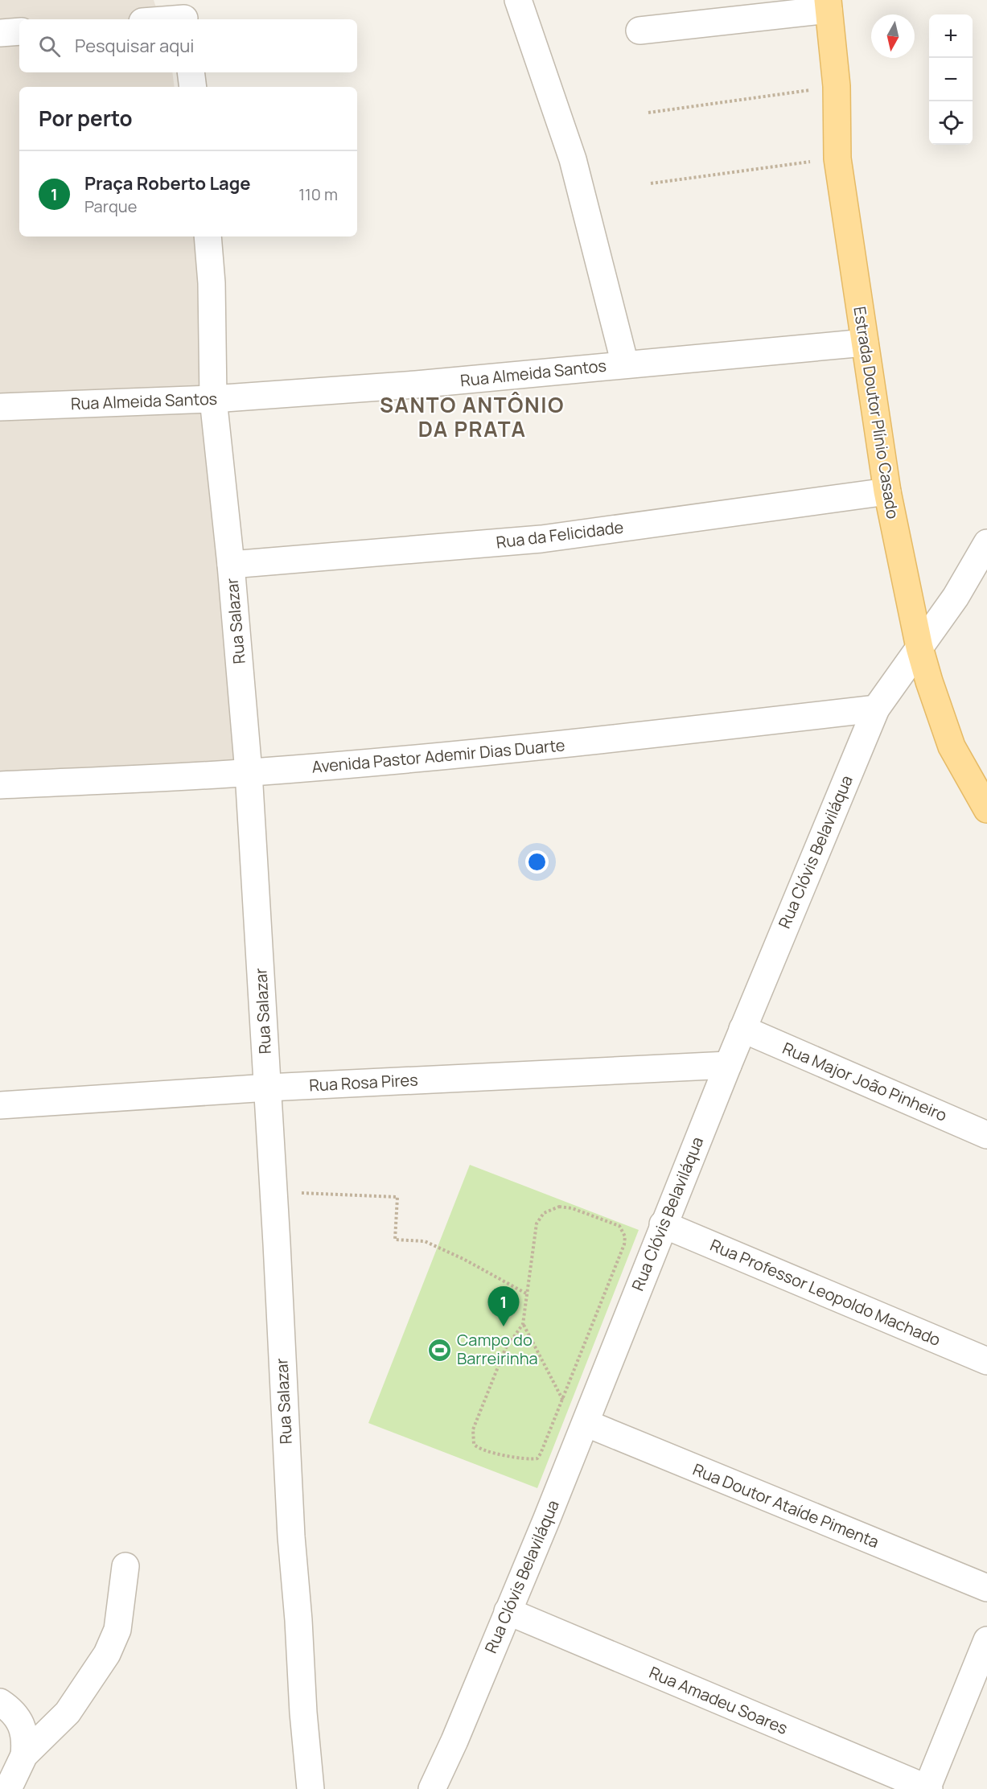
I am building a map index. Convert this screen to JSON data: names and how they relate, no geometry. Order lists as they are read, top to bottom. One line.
{"streets":{"main road":["Estrada Doutor Plínio Casado"],"street":["Rua Almeida Santos","Rua da Felicidade","Rua Salazar","Avenida Pastor Ademir Dias Duarte","Rua Clóvis Belaviláqua","Rua Major João Pinheiro","Rua Rosa Pires","Rua Professor Leopoldo Machado","Rua Doutor Ataíde Pimenta","Rua Amadeu Soares"]},"crossings":[["Rua Almeida Santos","Estrada Doutor Plínio Casado"],["Rua Almeida Santos","Rua Salazar"],["Estrada Doutor Plínio Casado","Rua da Felicidade"],["Estrada Doutor Plínio Casado","Rua Clóvis Belaviláqua"],["Rua da Felicidade","Rua Salazar"],["Rua Salazar","Avenida Pastor Ademir Dias Duarte"],["Rua Salazar","Rua Rosa Pires"],["Avenida Pastor Ademir Dias Duarte","Rua Clóvis Belaviláqua"],["Rua Clóvis Belaviláqua","Rua Major João Pinheiro"],["Rua Clóvis Belaviláqua","Rua Rosa Pires"],["Rua Clóvis Belaviláqua","Rua Professor Leopoldo Machado"],["Rua Clóvis Belaviláqua","Rua Doutor Ataíde Pimenta"],["Rua Clóvis Belaviláqua","Rua Amadeu Soares"]],"districts":["SANTO ANTÔNIO DA PRATA"],"places":{"sports":["Campo do Barreirinha"]},"north":"bottom","page":{"map_buttons":["+","−"],"search":"Pesquisar aqui","heading":"Por perto","list":[{"mark":"1","name":"Praça Roberto Lage","note":"Parque","value":"110 m"}],"pins":"1"}}
